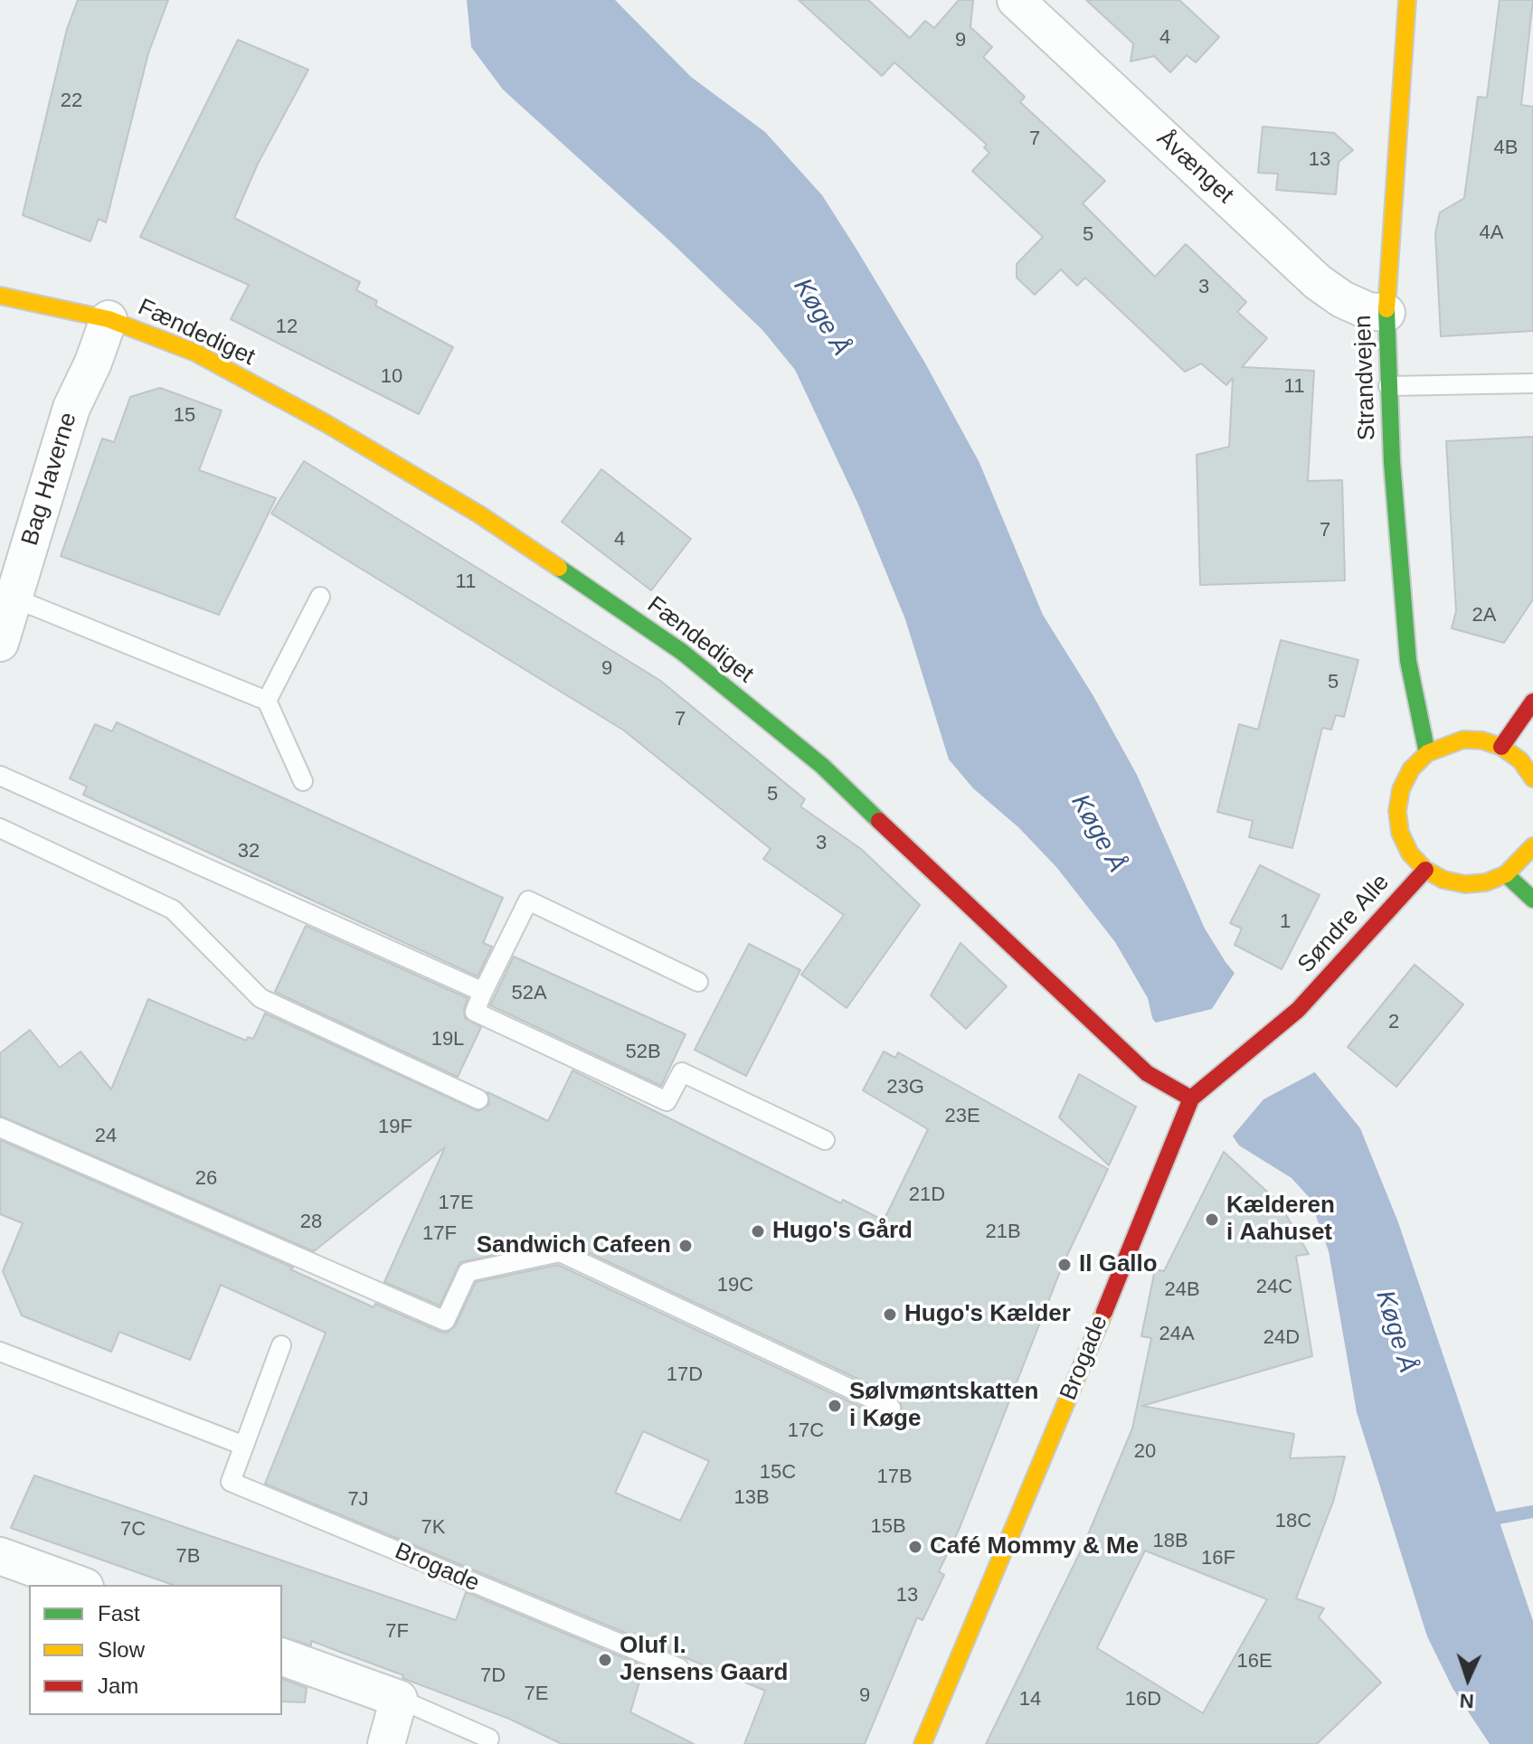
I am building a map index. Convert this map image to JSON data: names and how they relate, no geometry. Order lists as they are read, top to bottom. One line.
{"streets":{"street":["Åvænget","Fændediget","Strandvejen","Bag Haverne","Søndre Alle","Brogade"]},"crossings":[["Åvænget","Strandvejen"],["Fændediget","Bag Haverne"],["Fændediget","Brogade"],["Søndre Alle","Brogade"]],"water":["Køge Å"],"places":["Kælderen i Aahuset","Hugo's Gård","Sandwich Cafeen","Il Gallo","Hugo's Kælder","Sølvmøntskatten i Køge","Café Mommy & Me","Oluf I. Jensens Gaard"],"house_numbers":["4","9","22","7","4B","13","4A","5","3","12","10","11","15","7","4","11","2A","9","5","7","5","3","32","1","52A","2","19L","52B","23G","23E","19F","24","26","21D","17E","28","21B","17F","19C","24C","24B","24A","24D","17D","17C","20","15C","17B","13B","7J","18C","15B","7K","7C","18B","7B","16F","13","7F","16E","7D","7E","9","14","16D"],"legend":["Fast","Slow","Jam"],"north":"bottom"}
